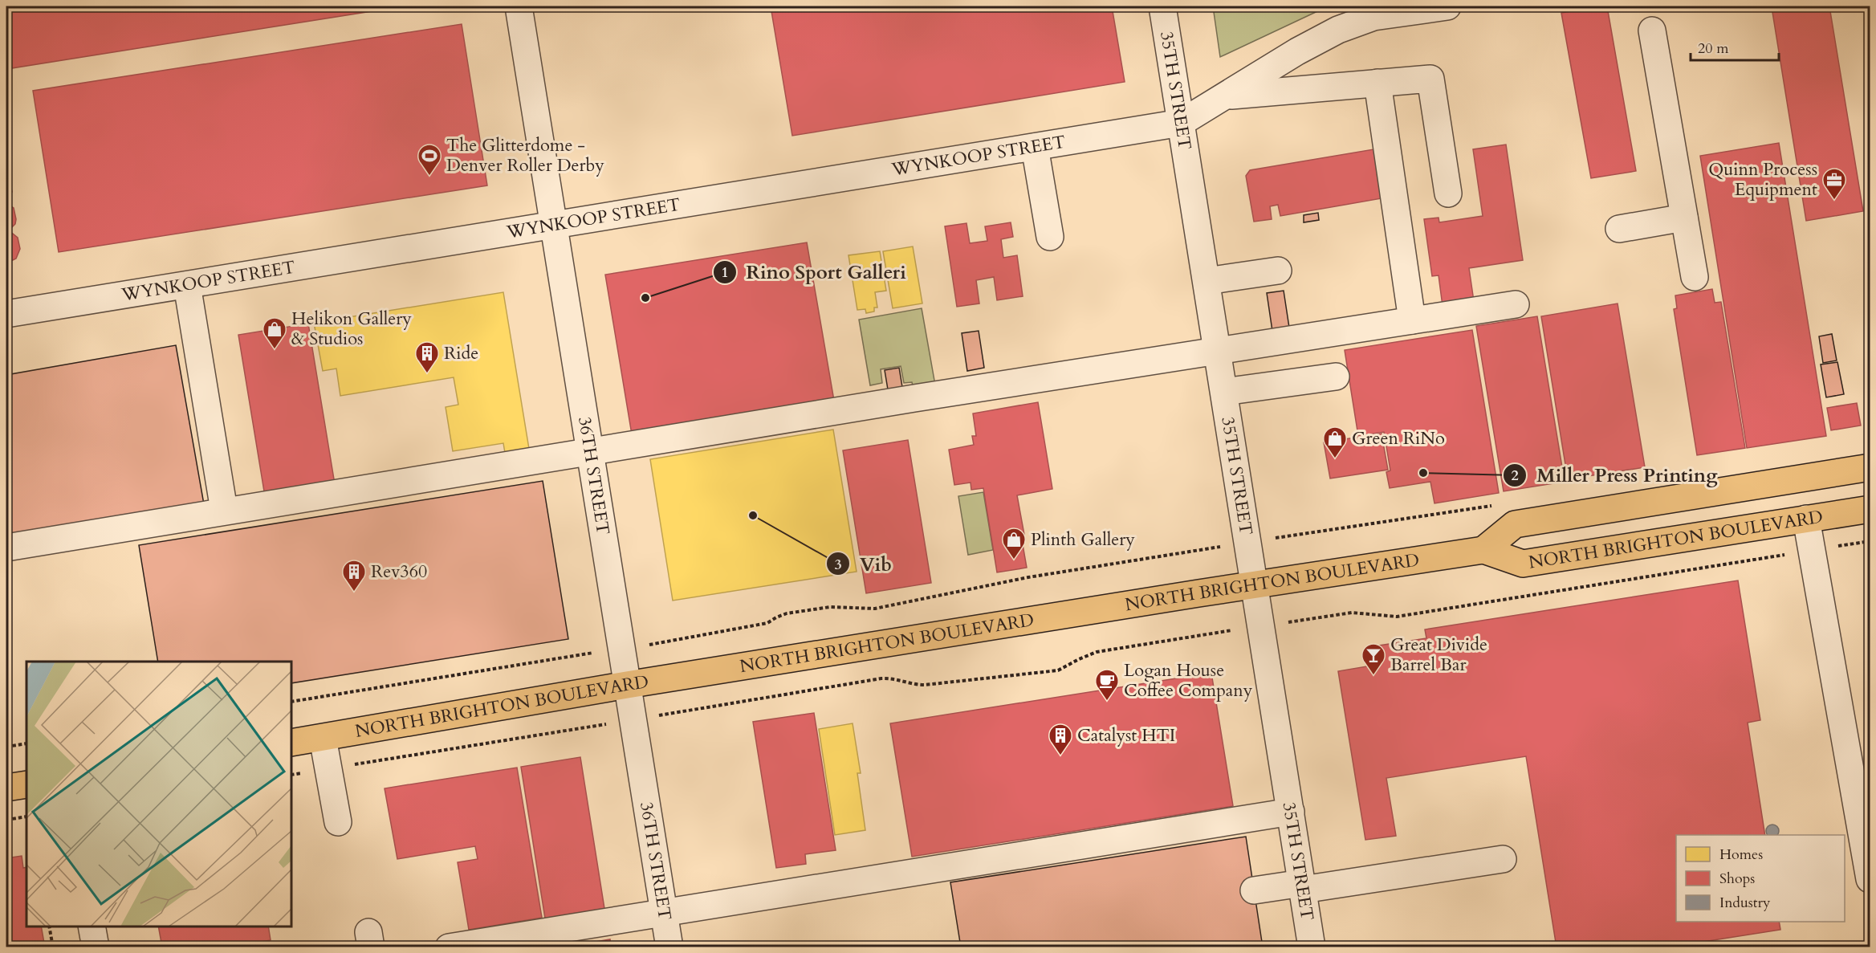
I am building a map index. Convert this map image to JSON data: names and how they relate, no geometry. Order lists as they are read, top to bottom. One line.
{"streets":{"main road":["NORTH BRIGHTON BOULEVARD"],"street":["35TH STREET","WYNKOOP STREET","36TH STREET"]},"crossings":[["35TH STREET","WYNKOOP STREET"],["35TH STREET","NORTH BRIGHTON BOULEVARD"],["WYNKOOP STREET","36TH STREET"],["36TH STREET","NORTH BRIGHTON BOULEVARD"]],"places":{"sports":["The Glitterdome - Denver Roller Derby"],"office":["Quinn Process Equipment"],"other":["Rino Sport Galleri","Miller Press Printing","Vib"],"shop":["Helikon Gallery & Studios","Green RiNo","Plinth Gallery"],"building":["Ride","Rev360","Catalyst HTI"],"bar":["Great Divide Barrel Bar"],"cafe":["Logan House Coffee Company"]},"legend":["Homes","Shops","Industry"],"scale_bar":"20 m"}
